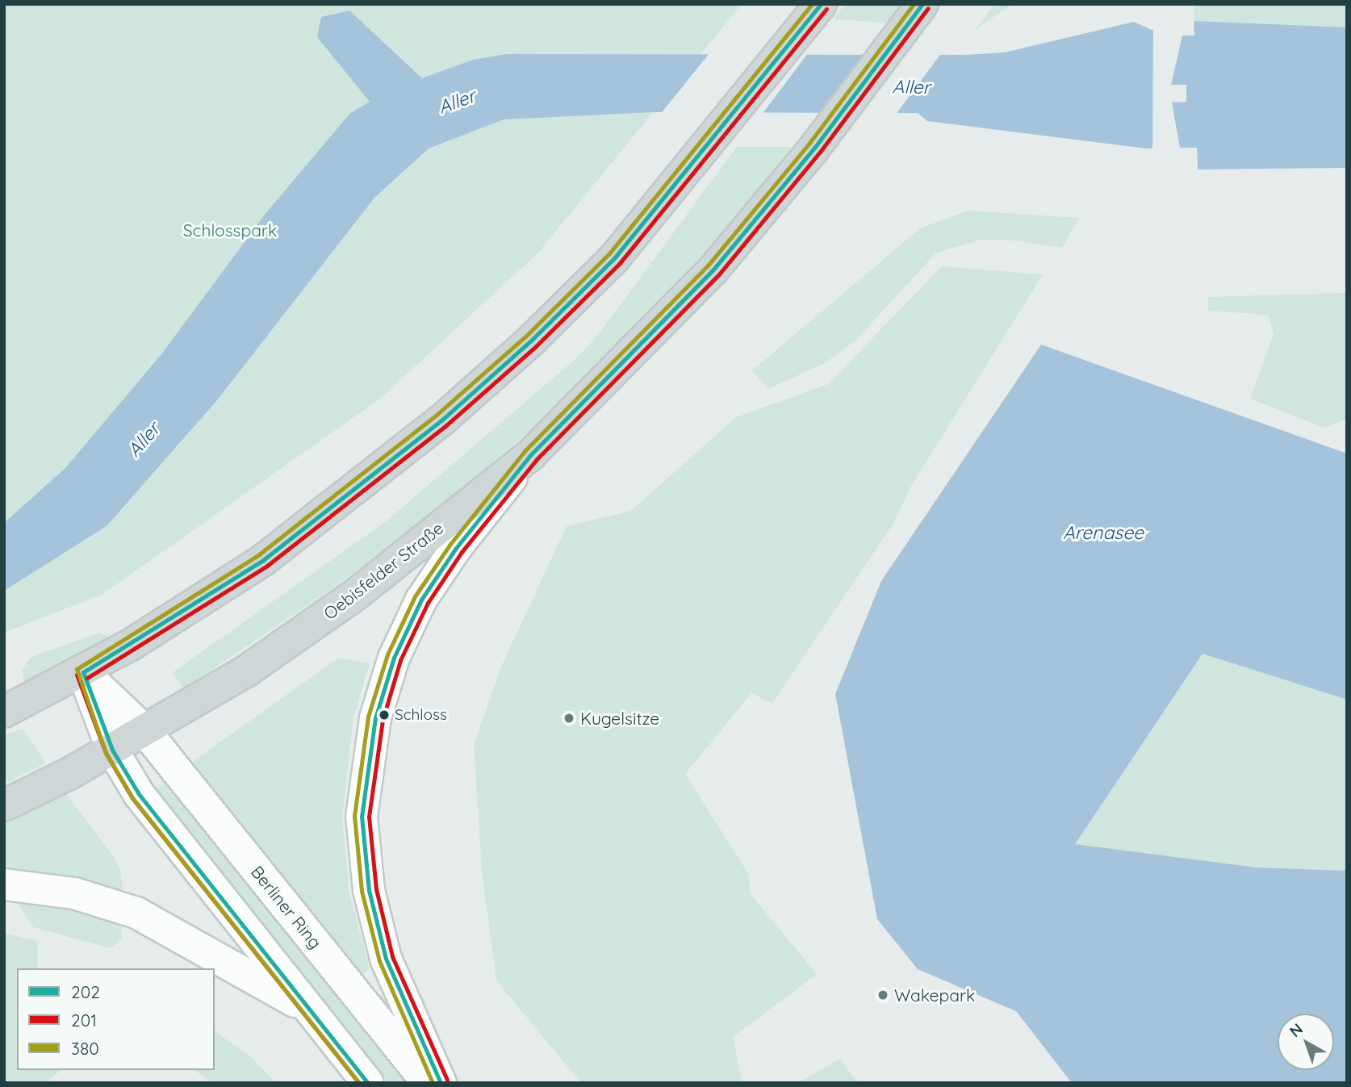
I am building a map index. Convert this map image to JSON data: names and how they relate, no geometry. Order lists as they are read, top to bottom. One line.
{"streets":{"main road":["Oebisfelder Straße","Berliner Ring"]},"crossings":[["Oebisfelder Straße","Berliner Ring"]],"water":["Aller","Arenasee"],"parks":["Schlosspark"],"places":["Schloss","Kugelsitze","Wakepark"],"lines":["transit line 202","transit line 380","transit line 201"],"legend":["202","201","380"],"north":"top left"}
